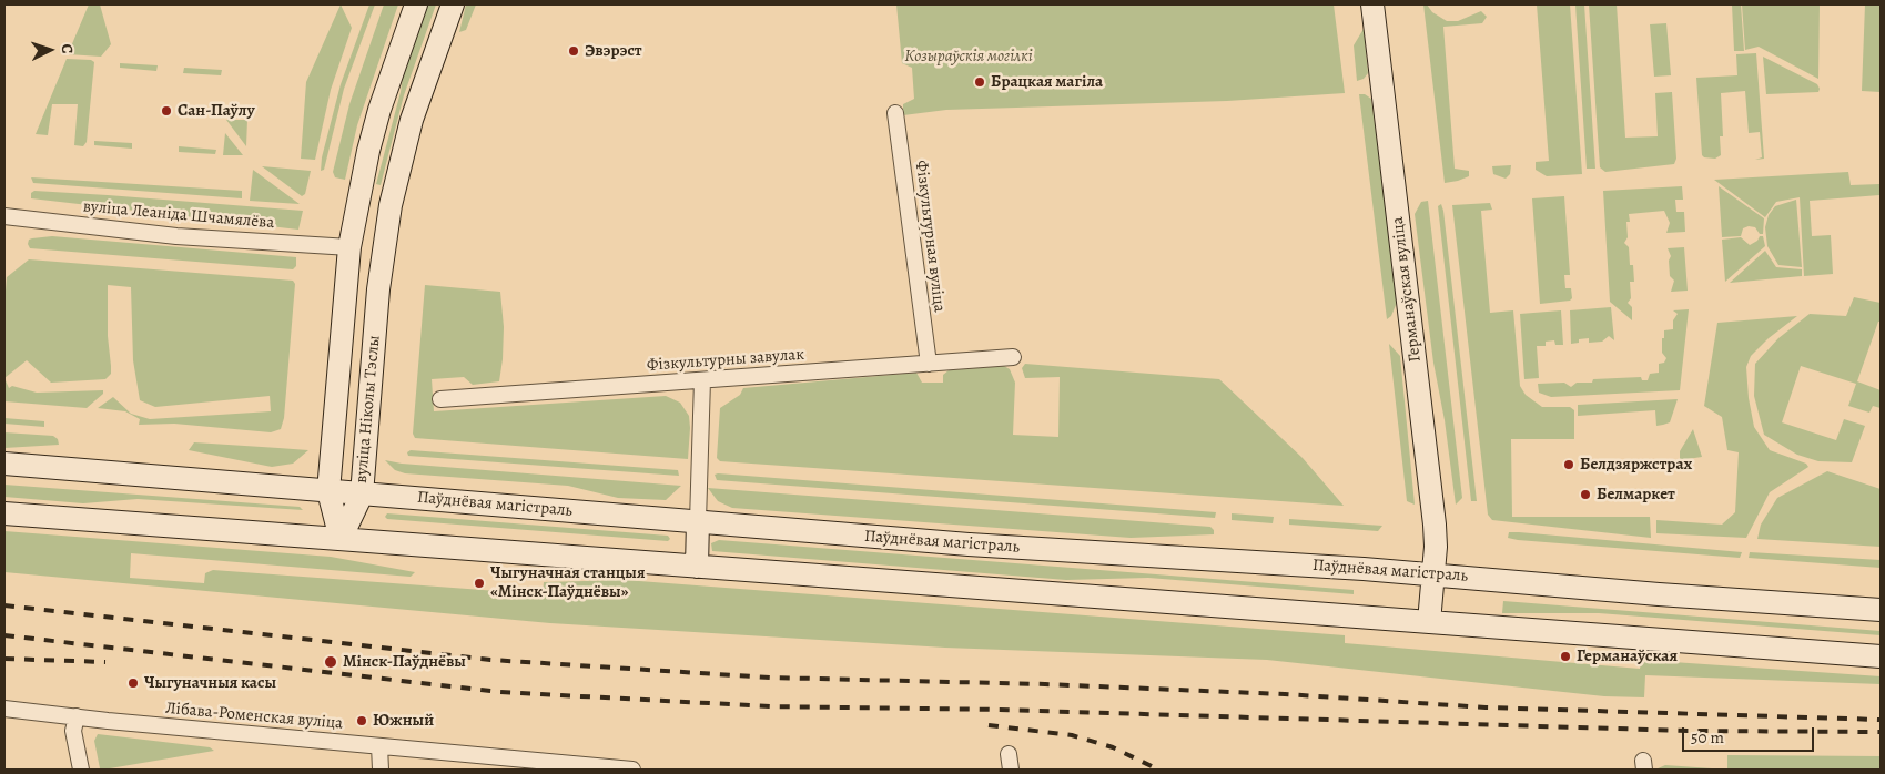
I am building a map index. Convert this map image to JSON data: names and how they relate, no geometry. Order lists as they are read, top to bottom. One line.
{"streets":{"main road":["Германаўская вуліца","вуліца Ніколы Тэслы","Паўднёвая магістраль"],"street":["вуліца Леаніда Шчамялёва","Фізкультурная вуліца","Фізкультурны завулак","Лібава-Роменская вуліца"]},"crossings":[["вуліца Леаніда Шчамялёва","вуліца Ніколы Тэслы"],["Фізкультурная вуліца","Фізкультурны завулак"],["Германаўская вуліца","Паўднёвая магістраль"],["вуліца Ніколы Тэслы","Паўднёвая магістраль"]],"parks":["Козыраўскія могілкі"],"places":["Эвэрэст","Брацкая магіла","Сан-Паўлу","Белдзяржстрах","Белмаркет","Чыгуначная станцыя «Мінск-Паўднёвы»","Германаўская","Мінск-Паўднёвы","Чыгуначныя касы","Южный"],"scale_bar":"50 m","north":"right"}
